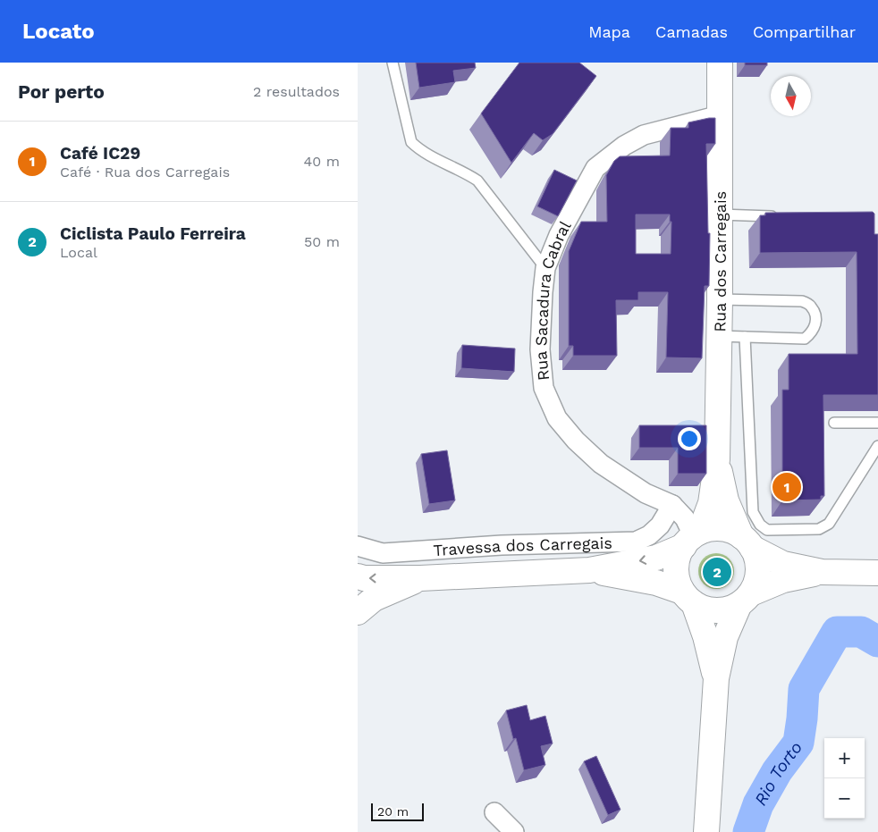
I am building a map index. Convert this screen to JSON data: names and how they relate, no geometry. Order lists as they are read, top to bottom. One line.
{"streets":{"street":["Rua dos Carregais","Rua Sacadura Cabral","Travessa dos Carregais"]},"crossings":[["Rua dos Carregais","Rua Sacadura Cabral"],["Rua Sacadura Cabral","Travessa dos Carregais"]],"water":["Rio Torto"],"scale_bar":"20 m","north":"bottom","page":{"header":"Locato","nav":["Mapa","Camadas","Compartilhar"],"heading":["Por perto","2 resultados"],"list":[{"mark":"1","name":"Café IC29","note":"Café · Rua dos Carregais","value":"40 m"},{"mark":"2","name":"Ciclista Paulo Ferreira","note":"Local","value":"50 m"}],"pins":["1","2"],"map_buttons":["+","−"],"scale":"20 m"}}
